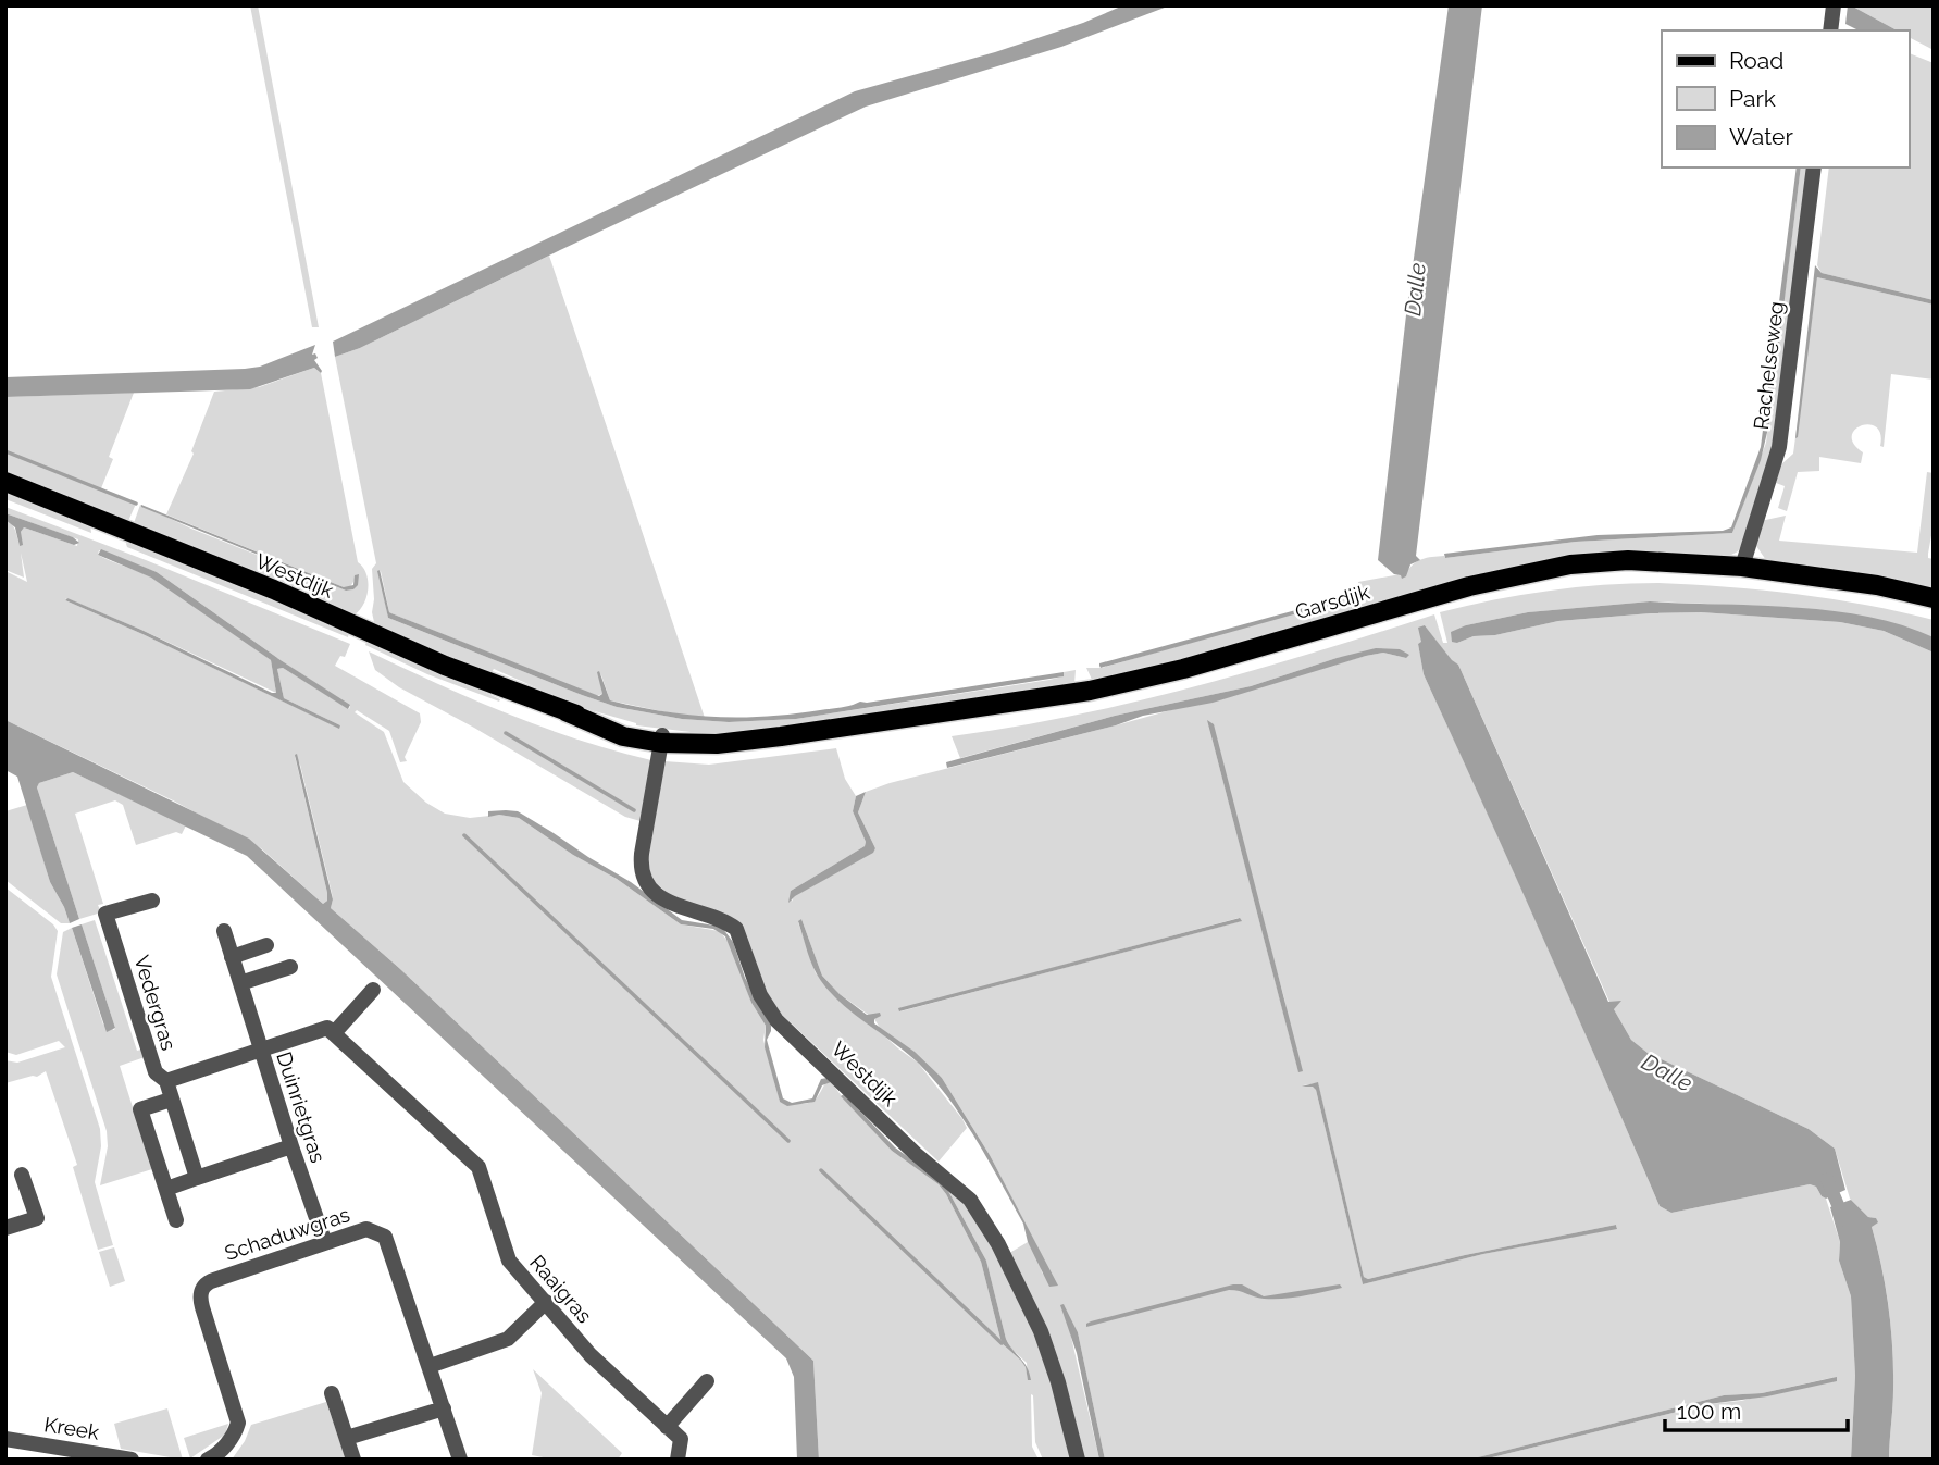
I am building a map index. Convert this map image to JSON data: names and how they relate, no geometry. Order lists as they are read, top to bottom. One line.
{"streets":{"main road":["Westdijk","Garsdijk"],"street":["Rachelseweg","Vedergras","Duinrietgras","Schaduwgras","Raaigras","Kreek"]},"crossings":[["Rachelseweg","Garsdijk"],["Westdijk","Garsdijk"],["Duinrietgras","Schaduwgras"]],"water":["Dalle"],"legend":["Road","Park","Water"],"scale_bar":"100 m"}
